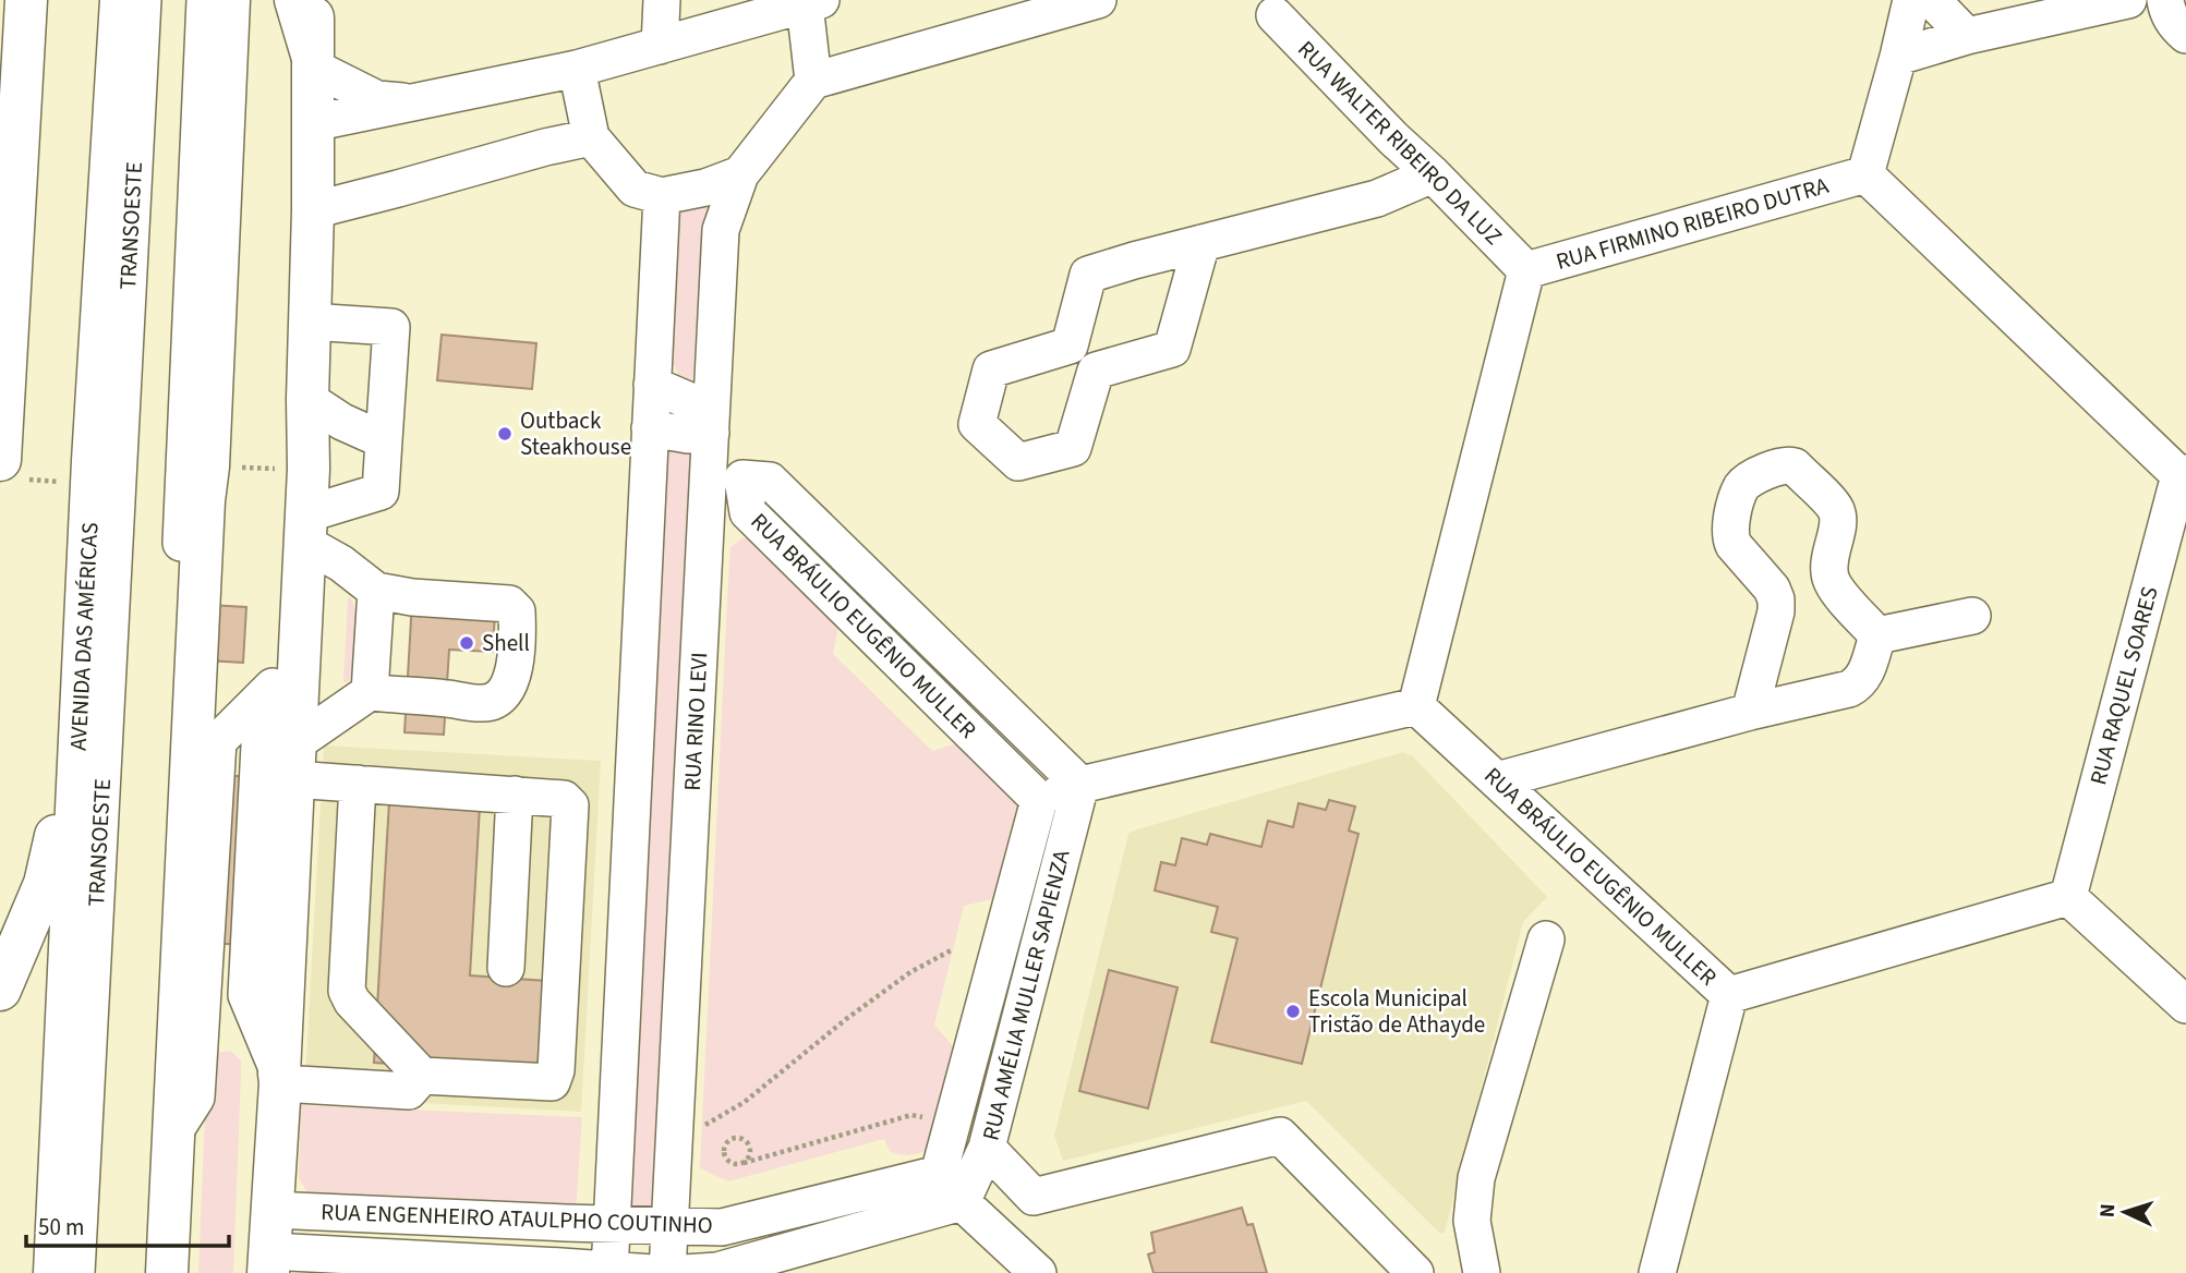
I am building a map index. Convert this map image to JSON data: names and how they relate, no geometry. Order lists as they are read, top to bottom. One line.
{"streets":{"main road":["AVENIDA DAS AMÉRICAS"],"street":["RUA WALTER RIBEIRO DA LUZ","RUA FIRMINO RIBEIRO DUTRA","TRANSOESTE","RUA BRÁULIO EUGÊNIO MULLER","RUA RAQUEL SOARES","RUA RINO LEVI","RUA AMÉLIA MULLER SAPIENZA","RUA ENGENHEIRO ATAULPHO COUTINHO"]},"crossings":[["RUA WALTER RIBEIRO DA LUZ","RUA FIRMINO RIBEIRO DUTRA"],["RUA FIRMINO RIBEIRO DUTRA","RUA BRÁULIO EUGÊNIO MULLER"],["RUA BRÁULIO EUGÊNIO MULLER","RUA RAQUEL SOARES"],["RUA BRÁULIO EUGÊNIO MULLER","RUA AMÉLIA MULLER SAPIENZA"],["RUA RINO LEVI","RUA ENGENHEIRO ATAULPHO COUTINHO"],["RUA AMÉLIA MULLER SAPIENZA","RUA ENGENHEIRO ATAULPHO COUTINHO"]],"places":["Outback Steakhouse","Shell","Escola Municipal Tristão de Athayde"],"scale_bar":"50 m","north":"left"}
